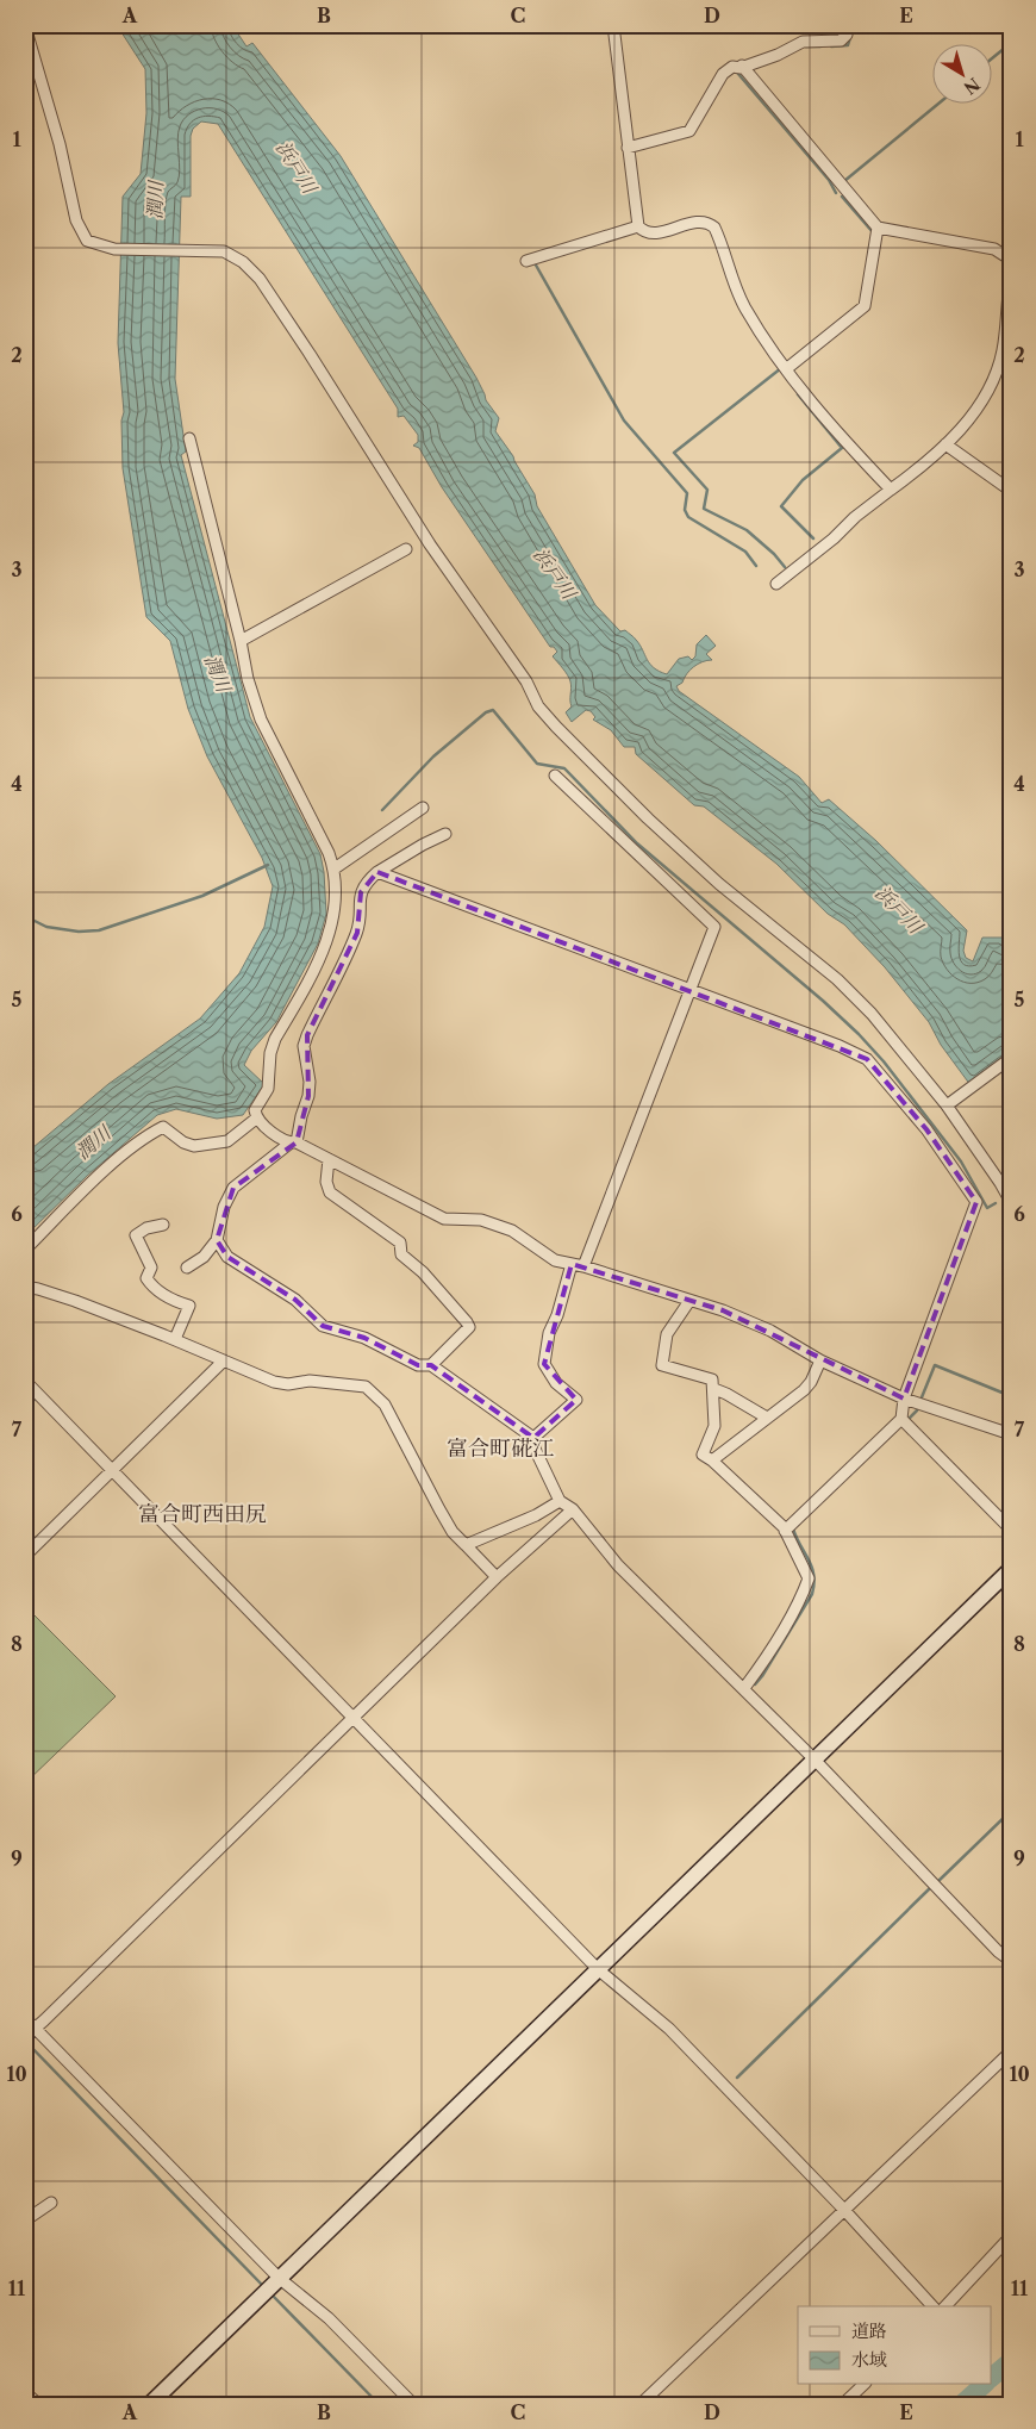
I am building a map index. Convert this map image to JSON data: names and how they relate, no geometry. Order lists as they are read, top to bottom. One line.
{"districts":["富合町硴江","富合町西田尻"],"water":["浜戸川","潤川"],"legend":["道路","水域"],"north":"bottom right","grid":{"columns":["A","B","C","D","E"],"rows":["1","2","3","4","5","6","7","8","9","10","11"]}}
